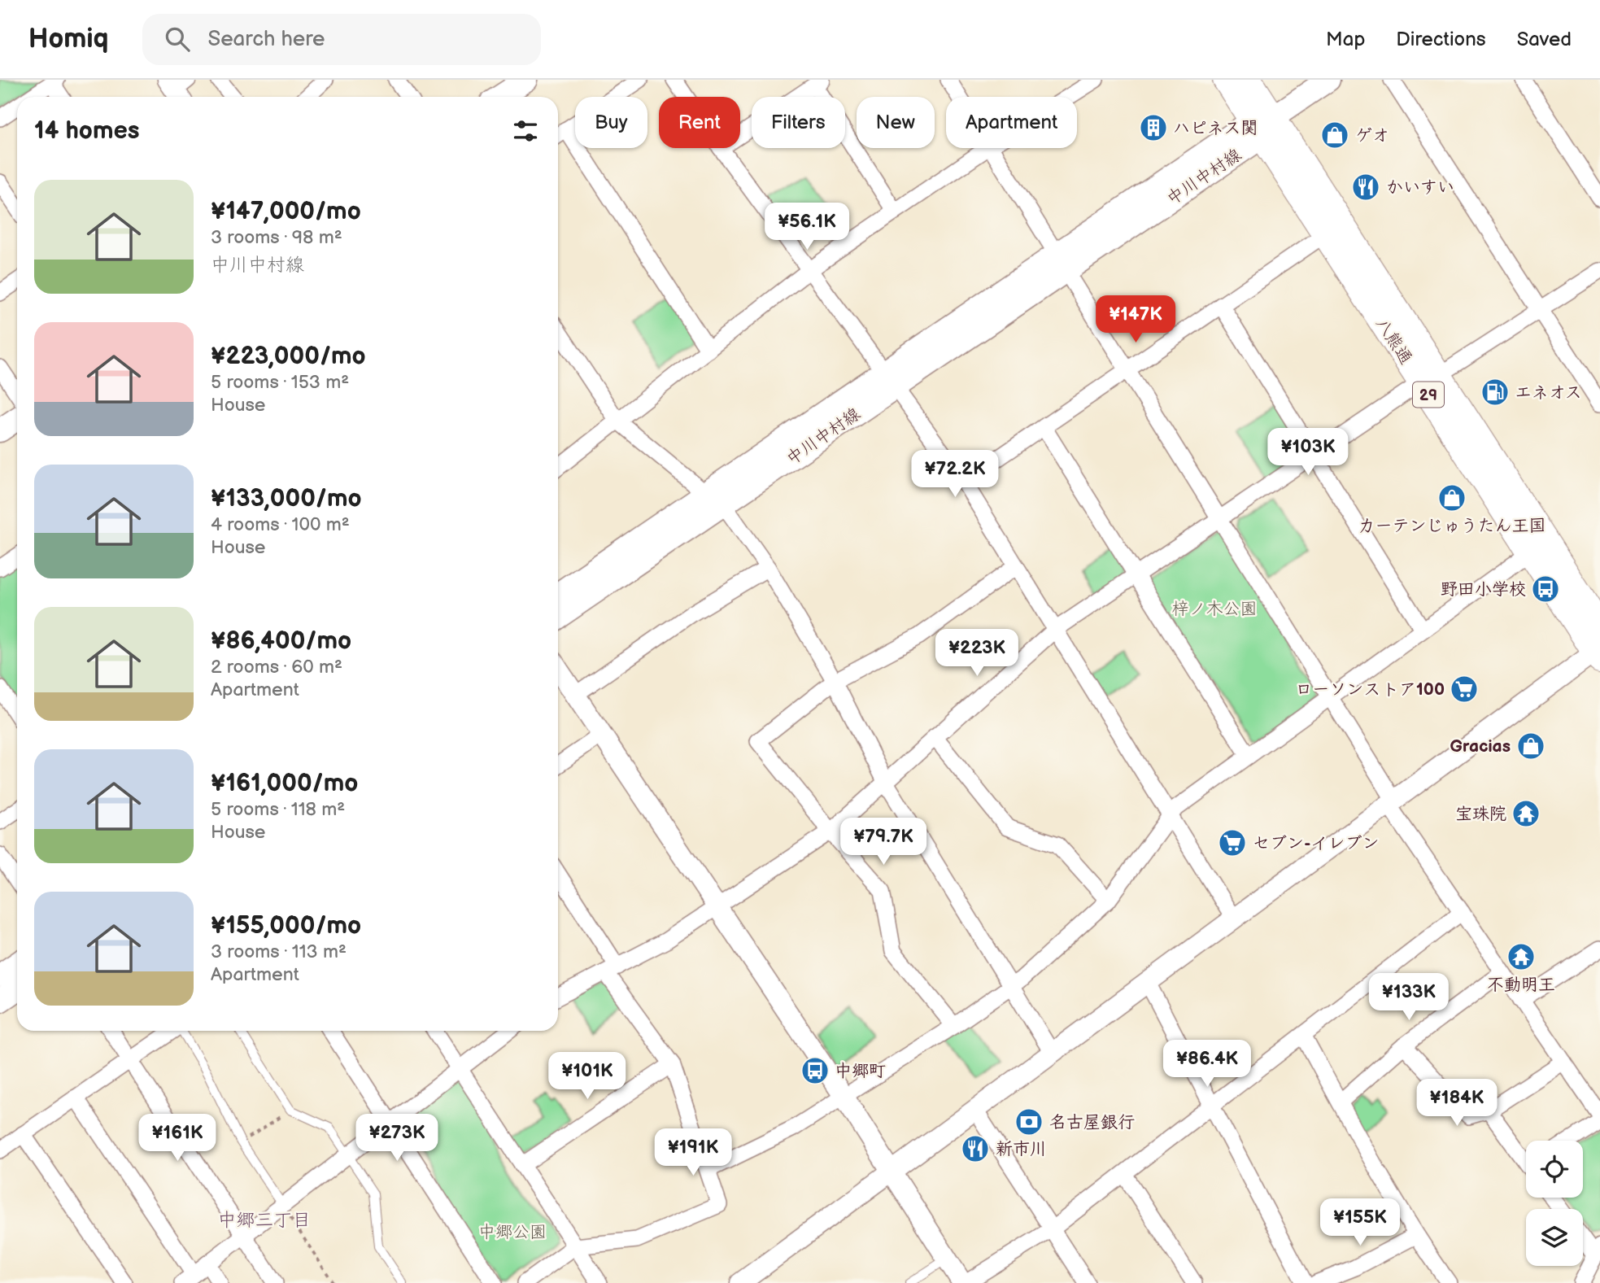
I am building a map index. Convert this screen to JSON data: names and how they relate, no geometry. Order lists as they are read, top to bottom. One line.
{"streets":{"main road":["中川中村線","八熊通","29"]},"crossings":[["中川中村線","八熊通"]],"districts":["中郷三丁目"],"parks":["梓ノ木公園","中郷公園"],"places":{"building":["ハピネス関"],"shop":["ゲオ","カーテンじゅうたん王国","Gracias"],"restaurant":["かいすい","新市川"],"fuel station":["エネオス"],"bus stop":["野田小学校","中郷町"],"supermarket":["ローソンストア100","セブン-イレブン"],"temple":["宝珠院","不動明王"],"bank":["名古屋銀行"]},"page":{"header":"Homiq","search":"Search here","nav":["Map","Directions","Saved"],"chip":["Buy","Rent","Filters","New","Apartment"],"heading":"14 homes","list":[{"name":"¥147,000/mo","note":"3 rooms · 98 m² · 中川中村線"},{"name":"¥223,000/mo","note":"5 rooms · 153 m² · House"},{"name":"¥133,000/mo","note":"4 rooms · 100 m² · House"},{"name":"¥86,400/mo","note":"2 rooms · 60 m² · Apartment"},{"name":"¥161,000/mo","note":"5 rooms · 118 m² · House"},{"name":"¥155,000/mo","note":"3 rooms · 113 m² · Apartment"}],"price":["¥56.1K","¥147K","¥103K","¥72.2K","¥223K","¥79.7K","¥133K","¥86.4K","¥101K","¥184K","¥161K","¥273K","¥191K","¥155K"]}}
